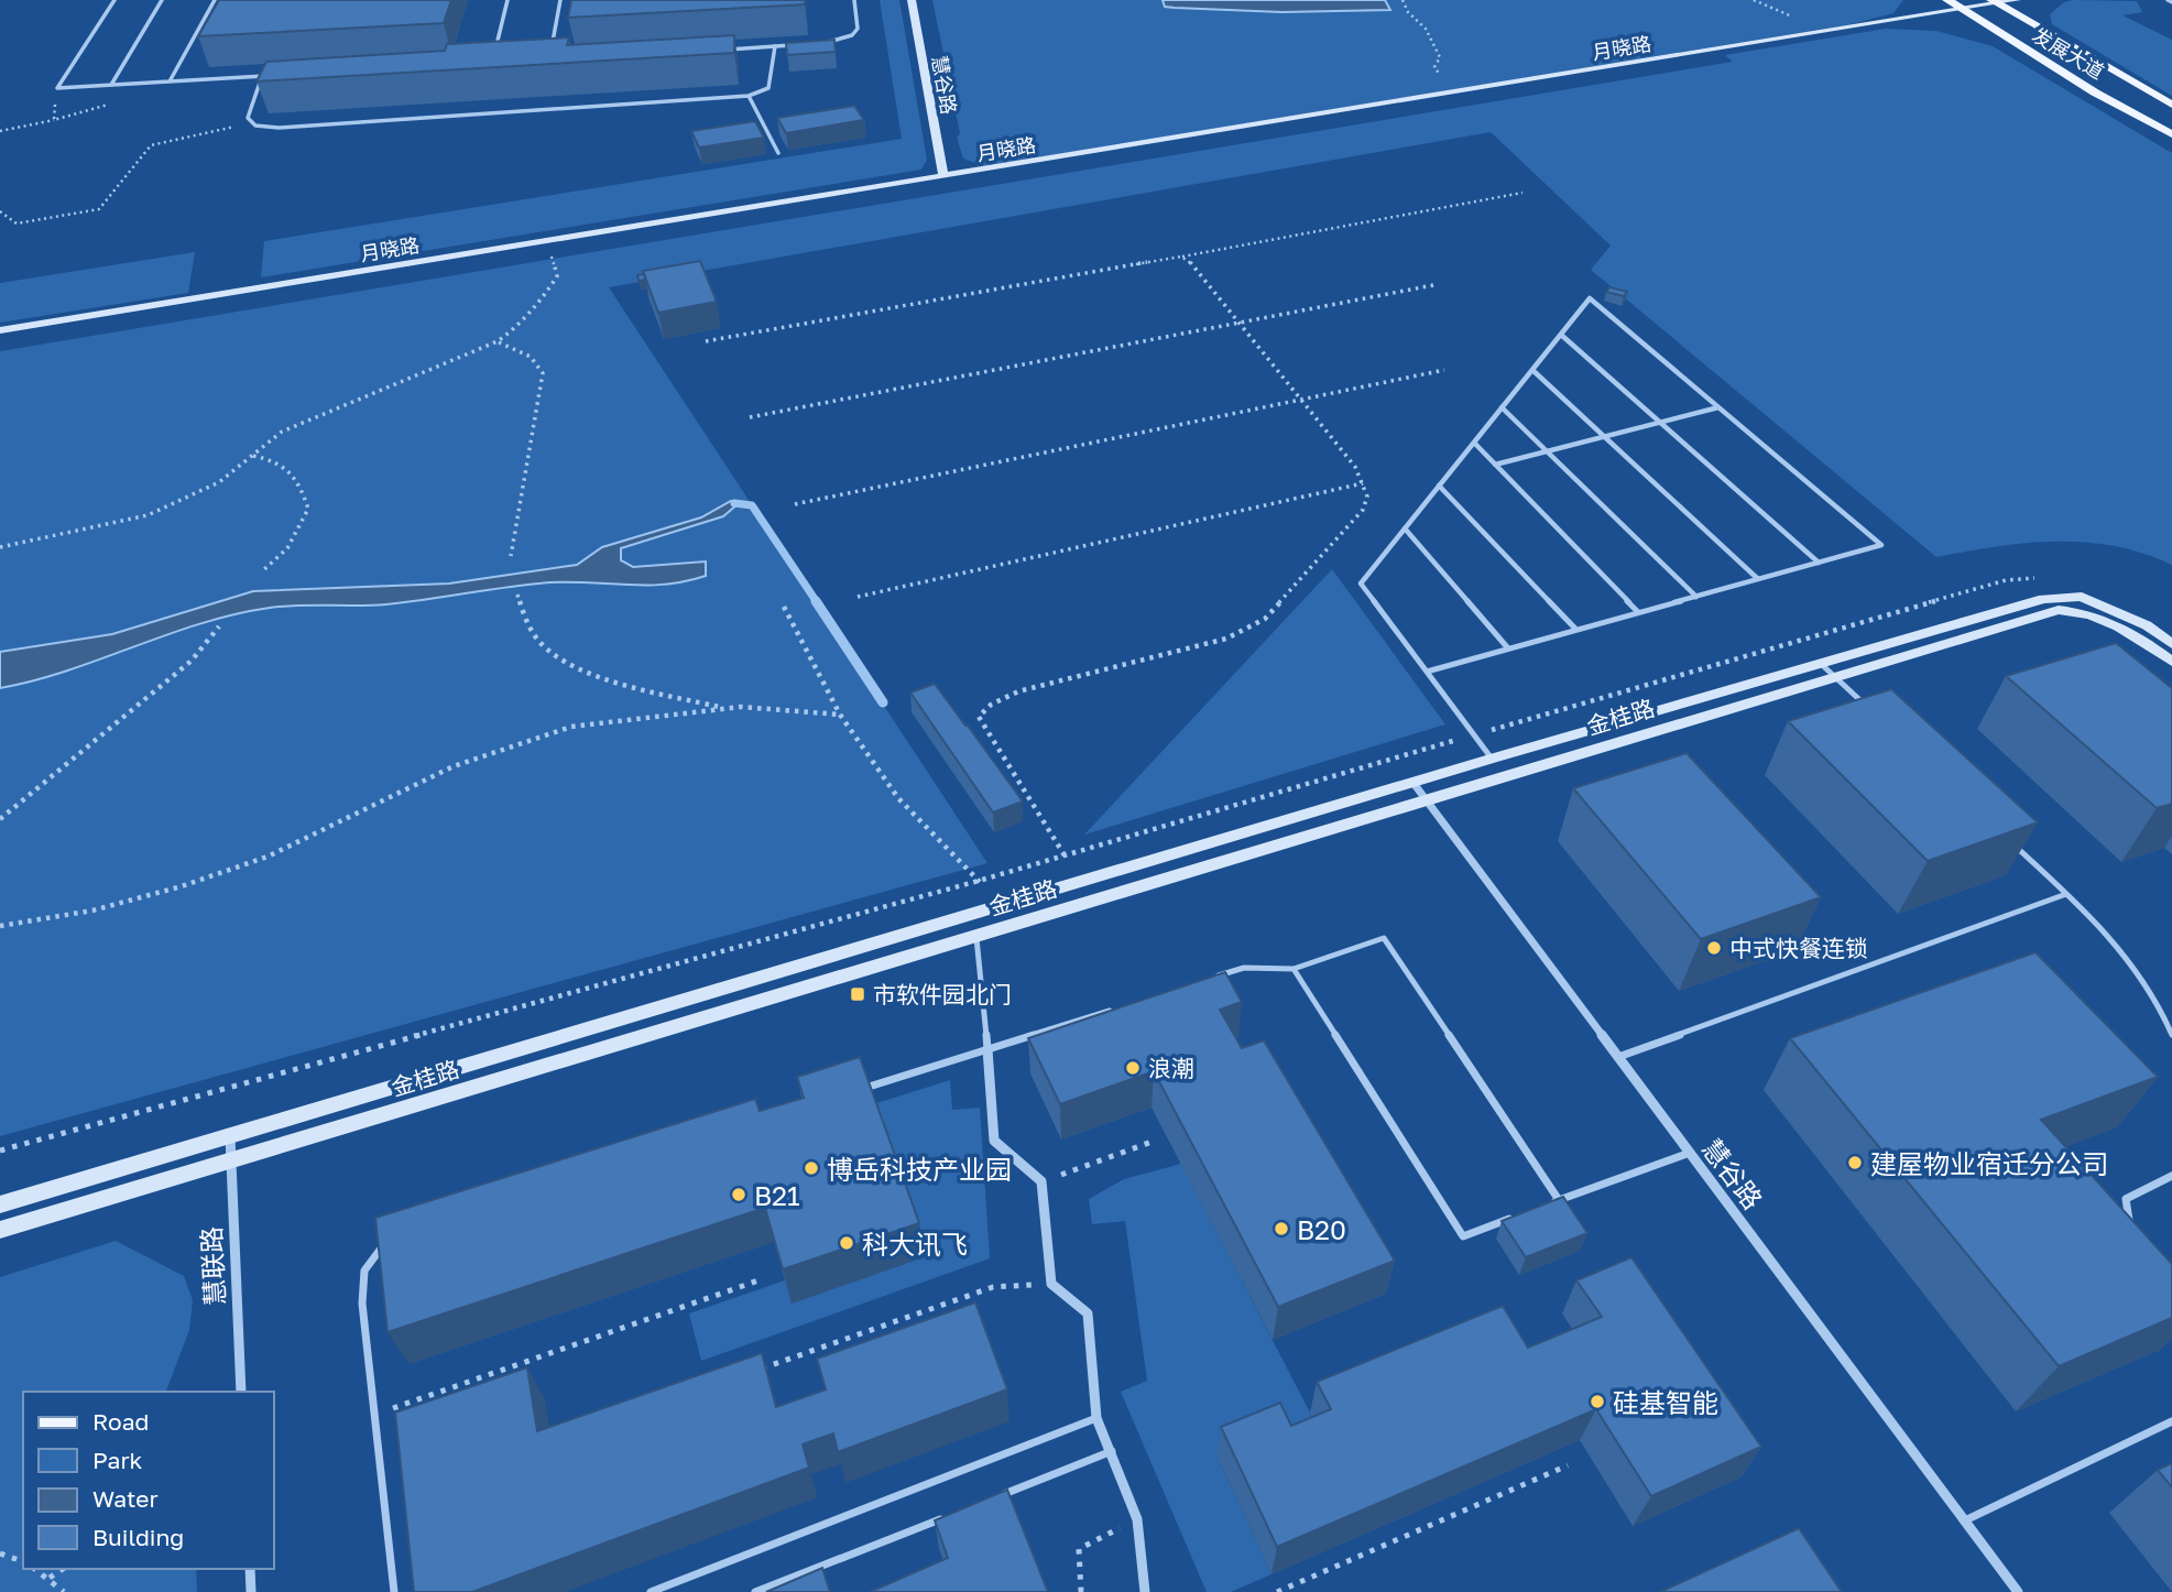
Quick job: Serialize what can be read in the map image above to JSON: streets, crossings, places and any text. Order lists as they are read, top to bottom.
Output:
{
  "streets": {
    "main road": ["发展大道"],
    "street": [
      "月晓路",
      "慧谷路",
      "金桂路",
      "慧联路"
    ]
  },
  "crossings": [
    ["月晓路", "发展大道"],
    ["月晓路", "慧谷路"],
    ["慧谷路", "金桂路"],
    ["金桂路", "慧联路"]
  ],
  "places": {
    "other": [
      "中式快餐连锁",
      "浪潮",
      "建屋物业宿迁分公司",
      "博岳科技产业园",
      "B21",
      "B20",
      "科大讯飞",
      "硅基智能"
    ],
    "transit": ["市软件园北门"]
  },
  "legend": [
    "Road",
    "Park",
    "Water",
    "Building"
  ]
}
